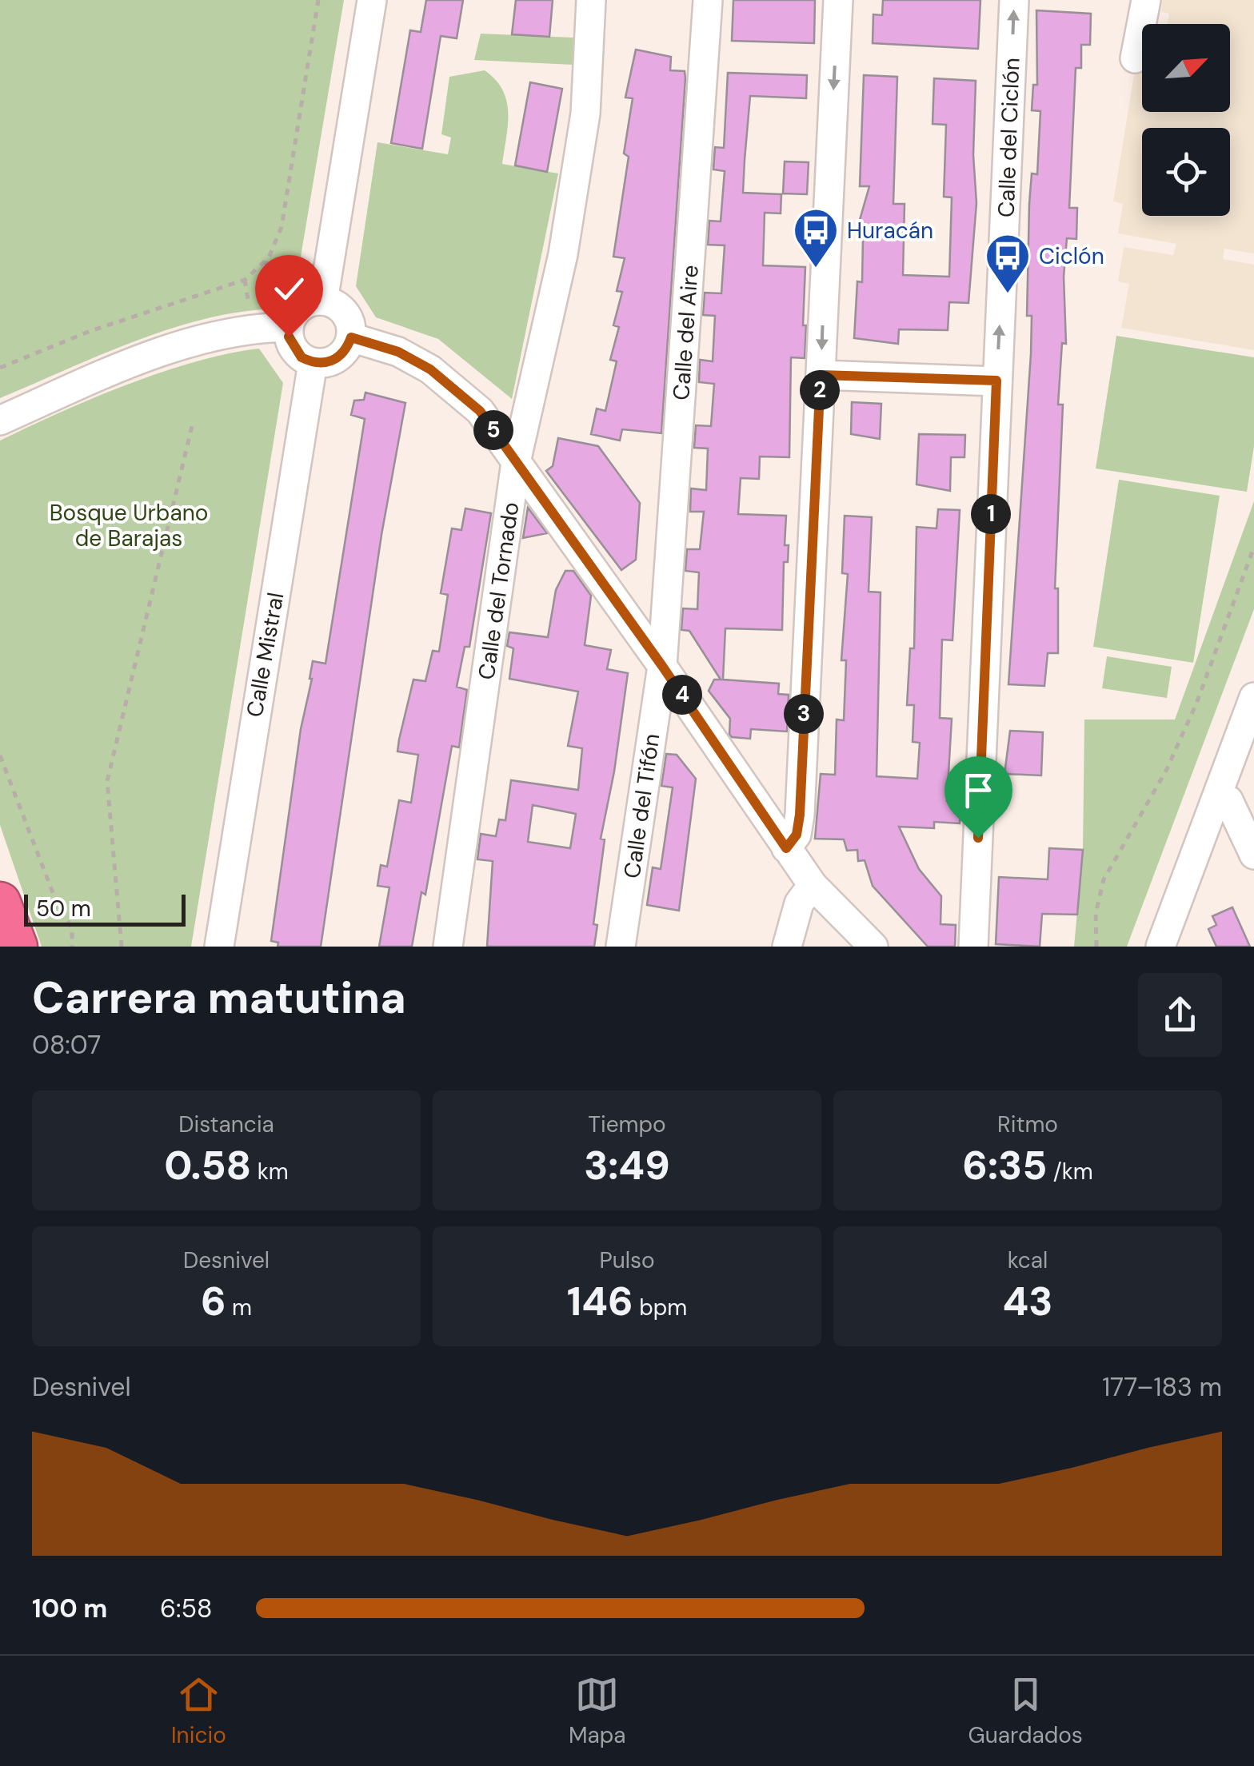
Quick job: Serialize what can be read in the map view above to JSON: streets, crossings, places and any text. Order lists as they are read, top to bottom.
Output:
{
  "streets": {
    "street": [
      "Calle del Ciclón",
      "Calle del Aire",
      "Calle del Tornado",
      "Calle Mistral",
      "Calle del Tifón"
    ]
  },
  "crossings": [
    ["Calle del Aire", "Calle del Tifón"]
  ],
  "parks": ["Bosque Urbano de Barajas"],
  "places": {
    "bus stop": ["Huracán", "Ciclón"]
  },
  "scale_bar": "50 m",
  "north": "top right",
  "page": {
    "pins": [
      "2",
      "5",
      "1",
      "4",
      "3"
    ],
    "scale": "50 m",
    "heading": ["Carrera matutina", "08:07"],
    "stats": [
      ["Distancia", "0.58 km"],
      ["Tiempo", "3:49"],
      ["Ritmo", "6:35 /km"],
      ["Desnivel", "6 m"],
      ["Pulso", "146 bpm"],
      ["kcal", "43"]
    ],
    "chart": ["Desnivel", "177–183 m"],
    "list": [
      {
        "name": "100 m",
        "note": "6:58"
      }
    ],
    "tabs": ["Inicio", "Mapa", "Guardados"]
  }
}
